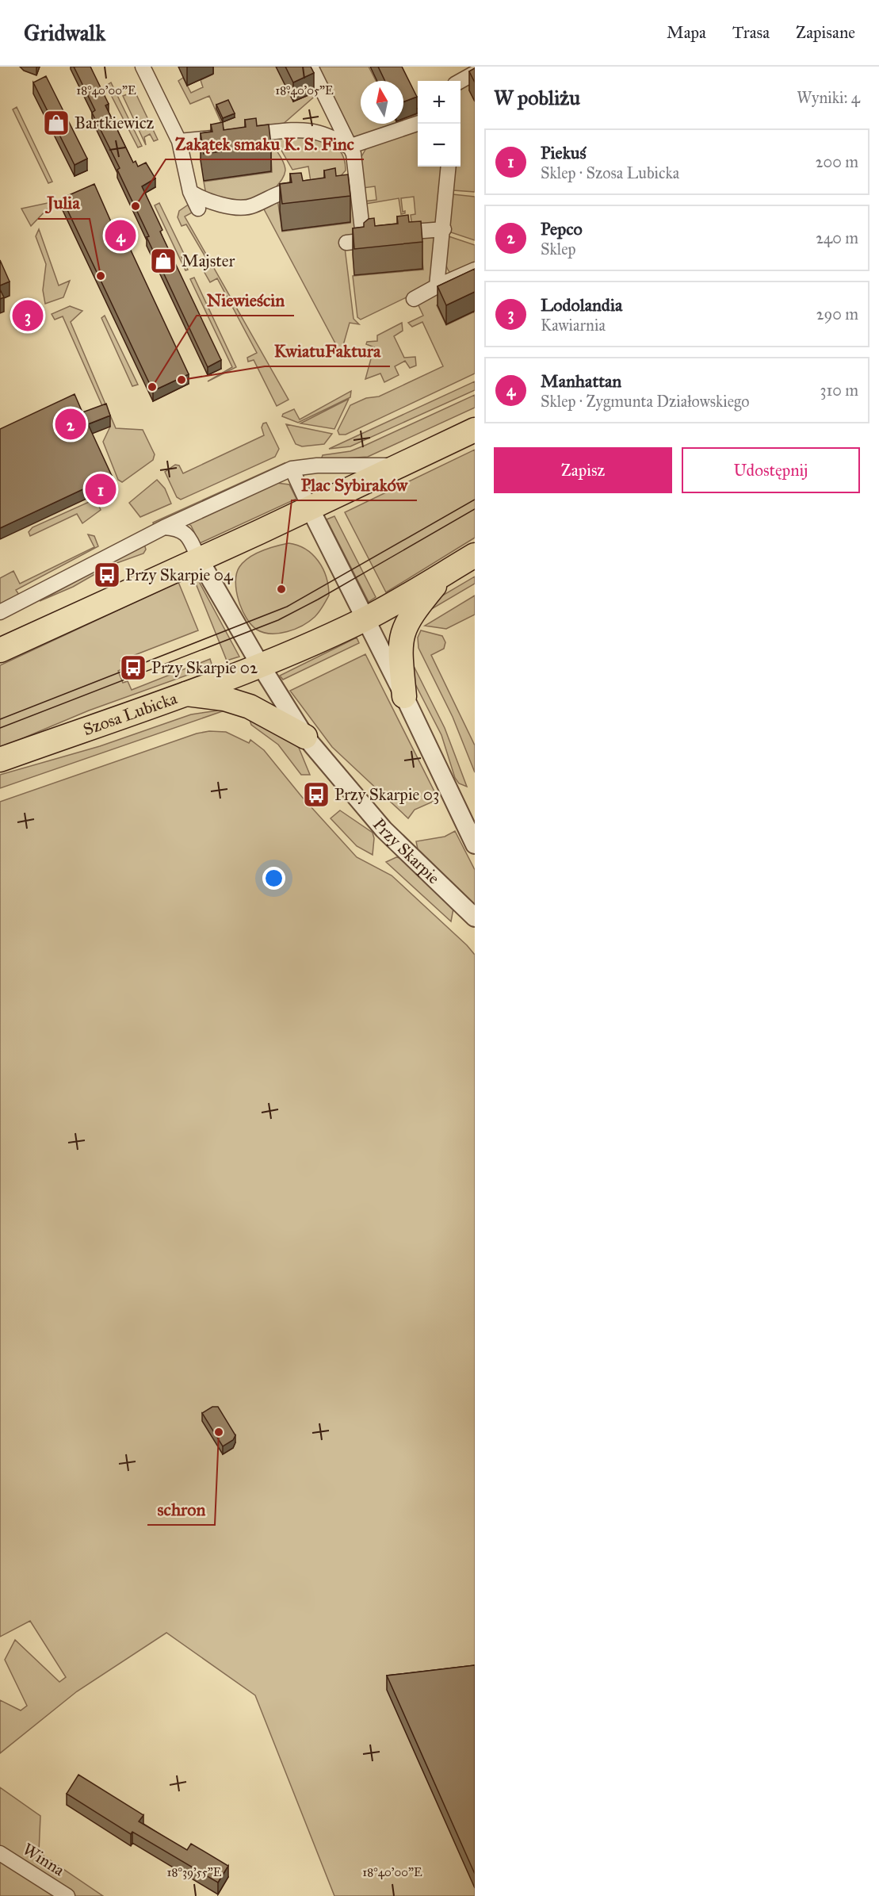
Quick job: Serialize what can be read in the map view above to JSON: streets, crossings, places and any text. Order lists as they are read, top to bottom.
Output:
{
  "streets": {
    "main road": ["Szosa Lubicka"],
    "street": ["Przy Skarpie", "Winna"]
  },
  "crossings": [
    ["Szosa Lubicka", "Przy Skarpie"]
  ],
  "places": {
    "shop": ["Bartkiewicz", "Majster"],
    "other": [
      "Zakątek smaku K. S. Finc",
      "Julia",
      "KwiatuFaktura",
      "Niewieścin",
      "Plac Sybiraków",
      "schron"
    ],
    "bus stop": ["Przy Skarpie 04", "Przy Skarpie 02", "Przy Skarpie 03"]
  },
  "north": "top",
  "page": {
    "header": "Gridwalk",
    "nav": ["Mapa", "Trasa", "Zapisane"],
    "heading": ["W pobliżu", "Wyniki: 4"],
    "map_buttons": ["+", "−"],
    "list": [
      {
        "mark": "1",
        "name": "Piekuś",
        "note": "Sklep · Szosa Lubicka",
        "value": "200 m"
      },
      {
        "mark": "2",
        "name": "Pepco",
        "note": "Sklep",
        "value": "240 m"
      },
      {
        "mark": "3",
        "name": "Lodolandia",
        "note": "Kawiarnia",
        "value": "290 m"
      },
      {
        "mark": "4",
        "name": "Manhattan",
        "note": "Sklep · Zygmunta Działowskiego",
        "value": "310 m"
      }
    ],
    "pins": [
      "4",
      "3",
      "2",
      "1"
    ],
    "buttons": ["Zapisz", "Udostępnij"]
  },
  "coordinates": ["18°40'00\"E", "18°40'05\"E", "18°39'55\"E"]
}
